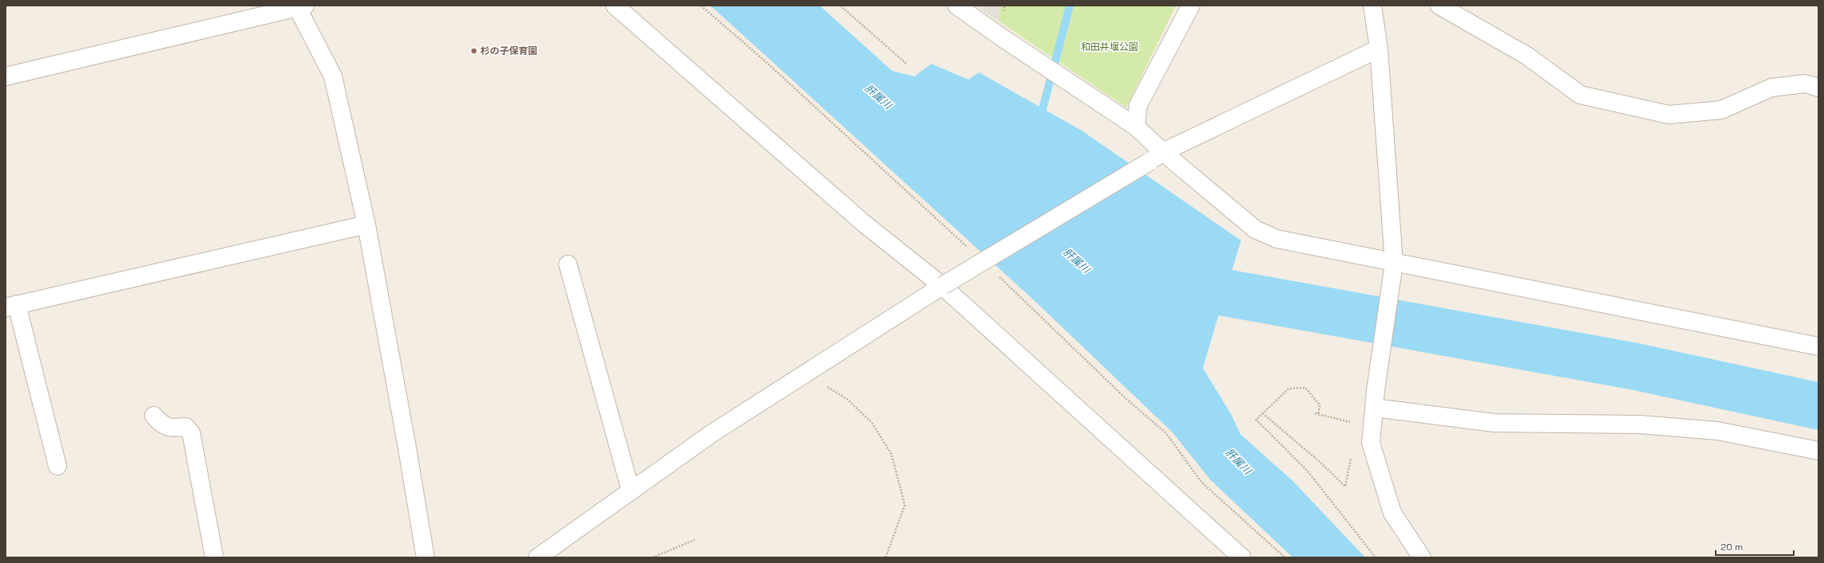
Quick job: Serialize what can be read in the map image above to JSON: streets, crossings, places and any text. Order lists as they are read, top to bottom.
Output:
{
  "water": ["肝属川"],
  "parks": ["和田井堰公園"],
  "places": ["杉の子保育園"],
  "scale_bar": "20 m"
}
